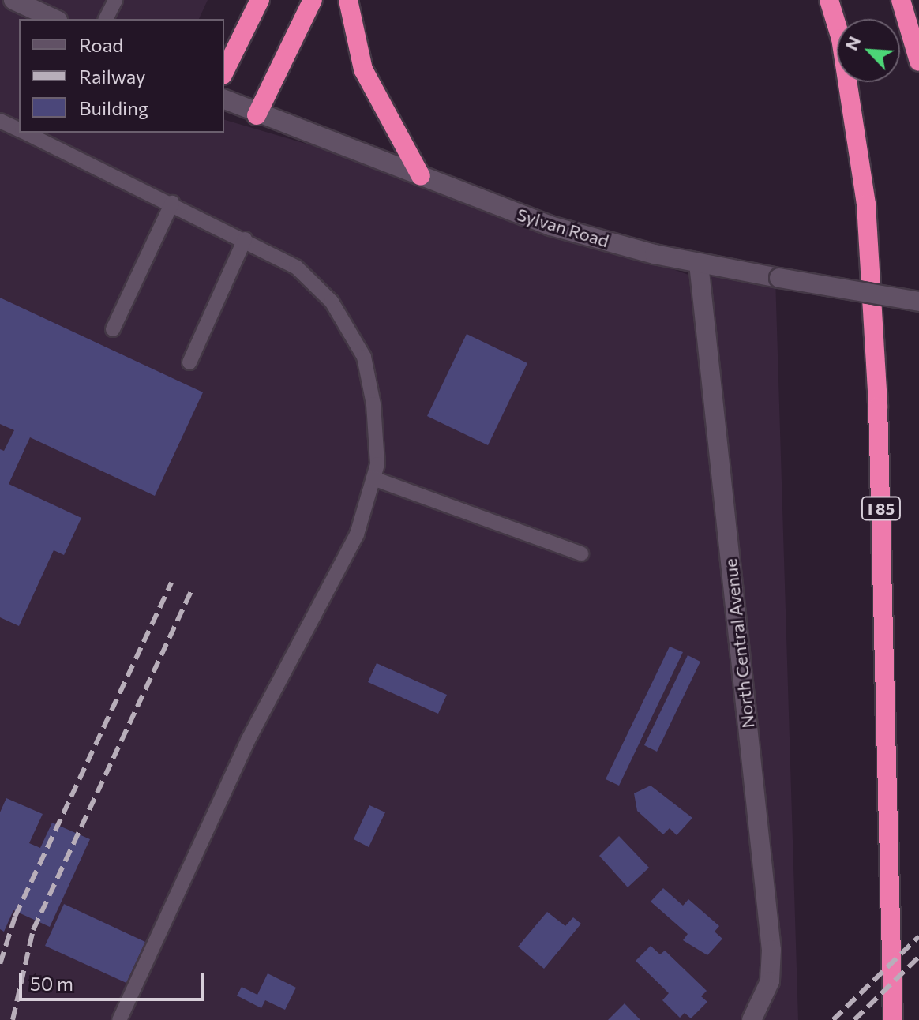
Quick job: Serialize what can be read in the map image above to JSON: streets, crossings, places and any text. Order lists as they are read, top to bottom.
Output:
{
  "streets": {
    "highway": ["I 85"],
    "main road": ["Sylvan Road", "North Central Avenue"]
  },
  "crossings": [
    ["Sylvan Road", "North Central Avenue"]
  ],
  "legend": ["Road", "Railway", "Building"],
  "scale_bar": "50 m",
  "north": "top left"
}
